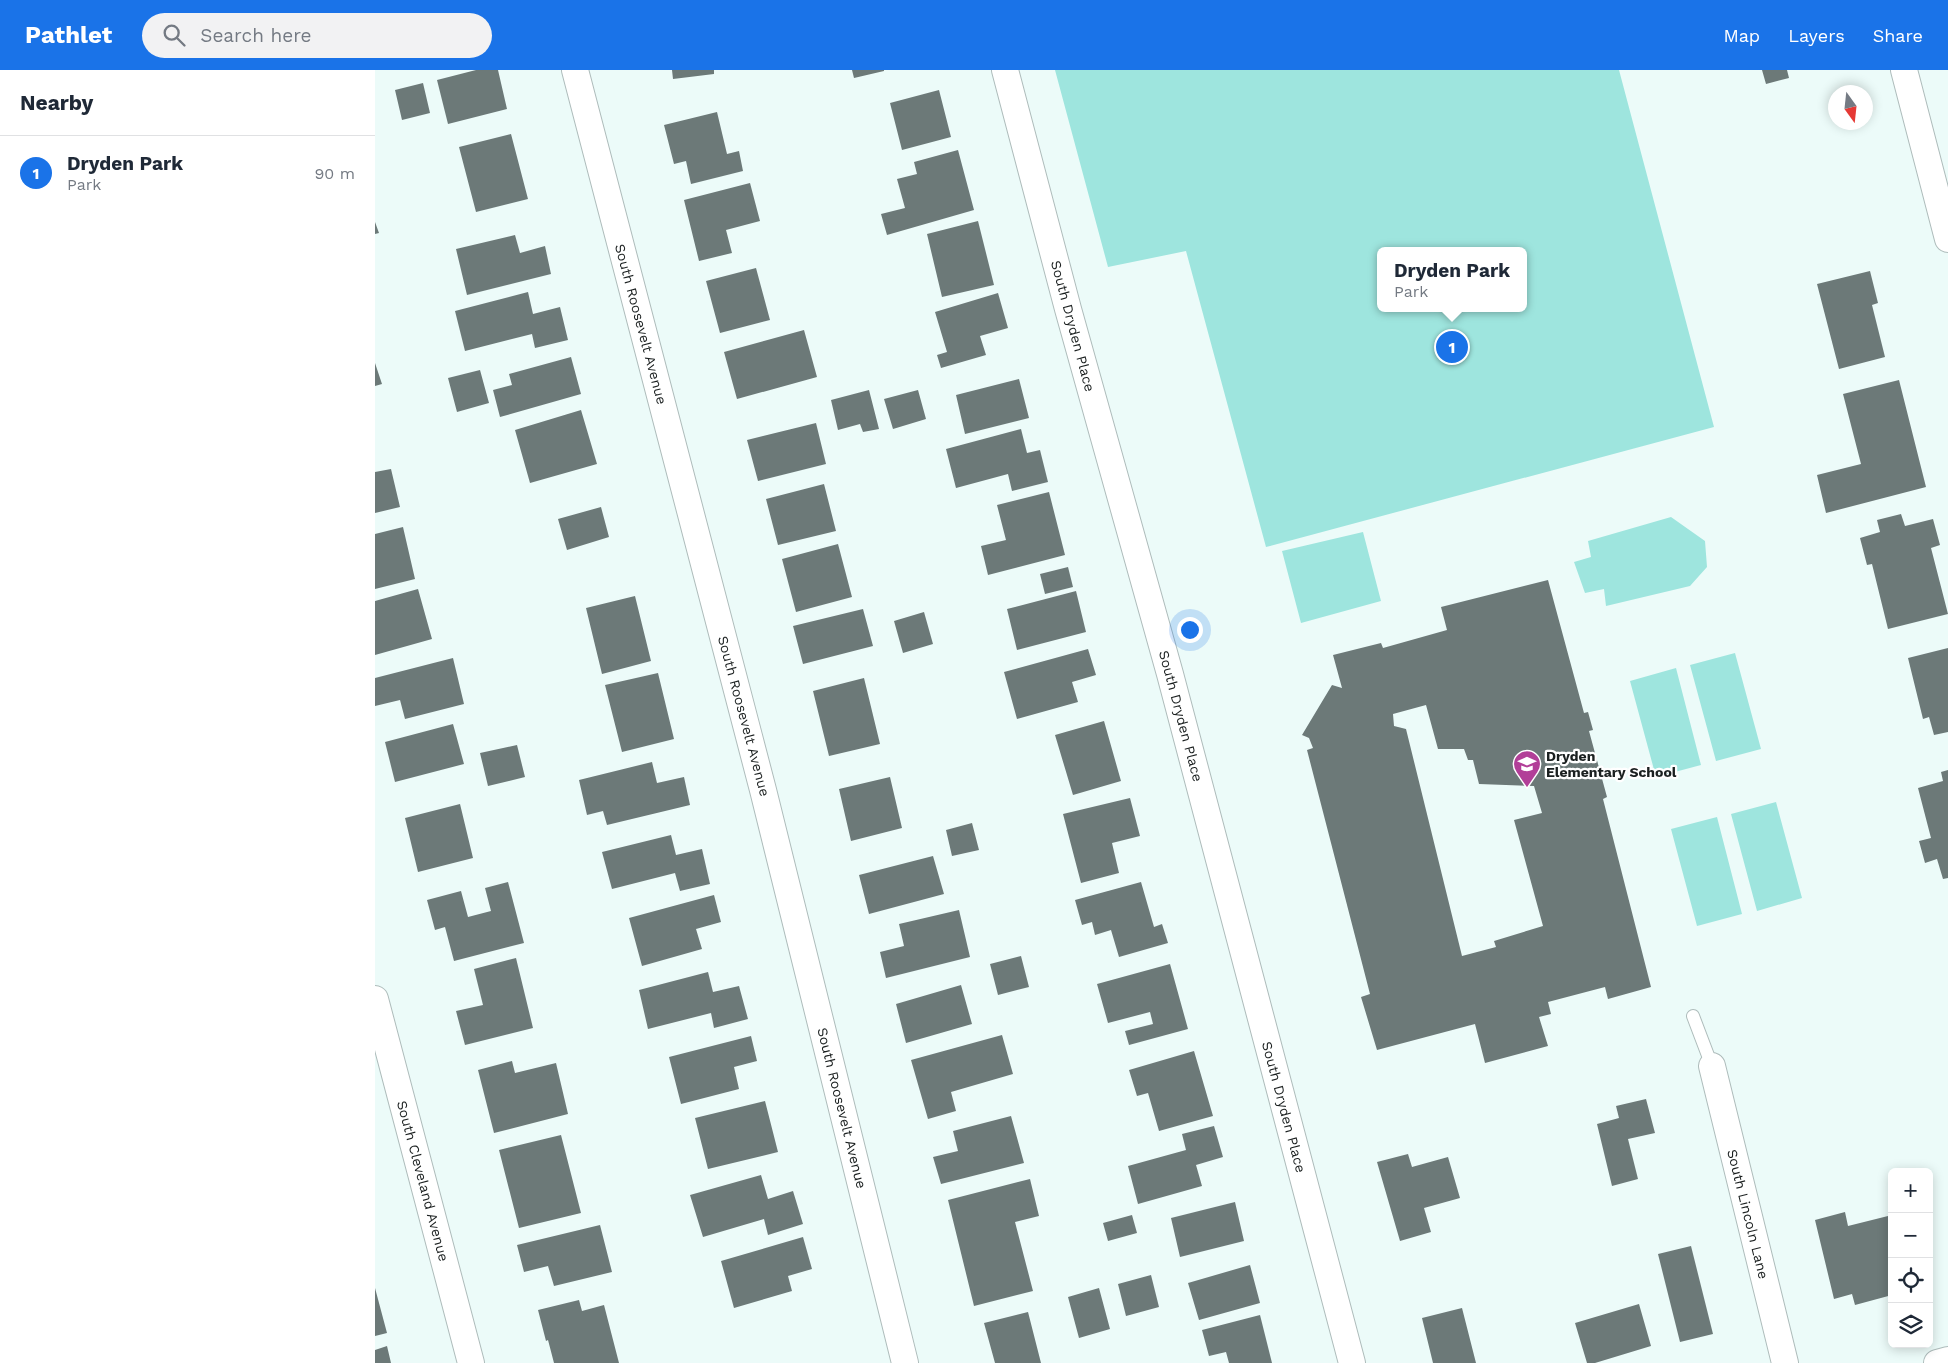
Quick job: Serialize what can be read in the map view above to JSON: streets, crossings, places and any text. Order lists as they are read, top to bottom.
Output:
{
  "streets": {
    "street": [
      "South Roosevelt Avenue",
      "South Dryden Place",
      "South Cleveland Avenue",
      "South Lincoln Lane"
    ]
  },
  "places": {
    "school or university": ["Dryden Elementary School"]
  },
  "north": "bottom",
  "page": {
    "header": "Pathlet",
    "search": "Search here",
    "nav": ["Map", "Layers", "Share"],
    "heading": "Nearby",
    "list": [
      {
        "mark": "1",
        "name": "Dryden Park",
        "note": "Park",
        "value": "90 m"
      }
    ],
    "popup": ["Dryden Park", "Park"],
    "pins": "1",
    "map_buttons": ["+", "−"]
  }
}
